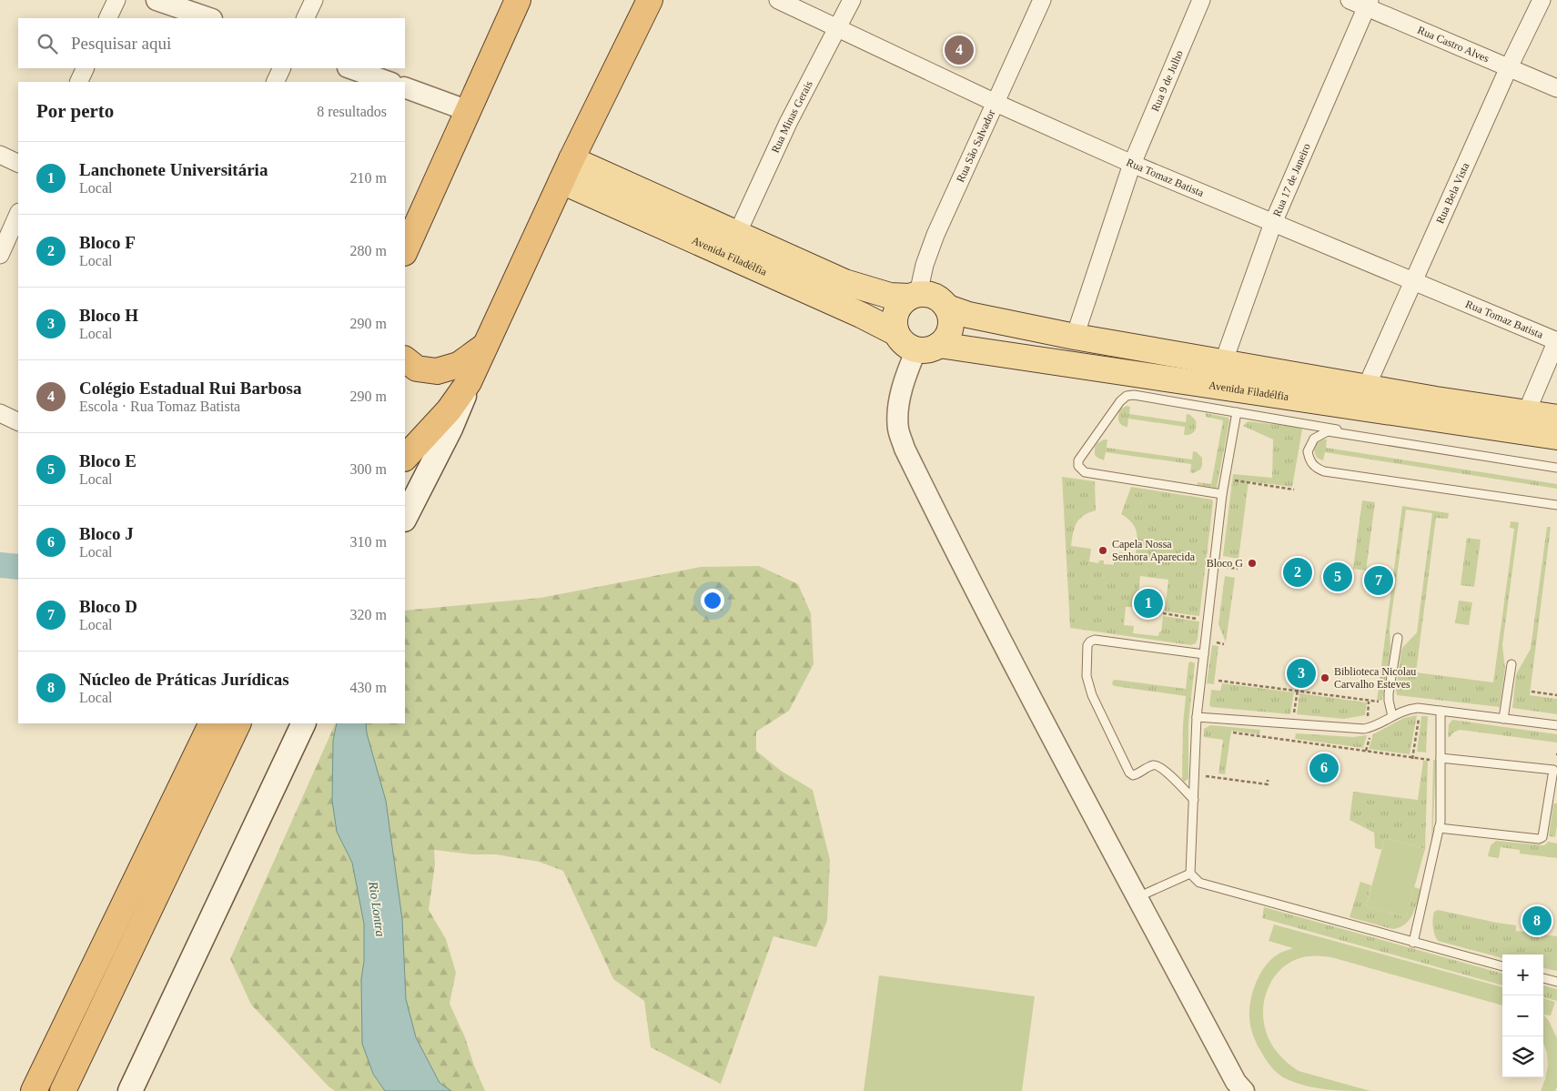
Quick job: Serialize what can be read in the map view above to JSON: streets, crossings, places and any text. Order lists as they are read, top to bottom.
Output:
{
  "streets": {
    "main road": ["Avenida Filadélfia"],
    "street": [
      "Rua Castro Alves",
      "Rua 9 de Julho",
      "Rua Minas Gerais",
      "Rua São Salvador",
      "Rua Tomaz Batista",
      "Rua 17 de Janeiro",
      "Rua Bela Vista"
    ]
  },
  "crossings": [
    ["Rua Castro Alves", "Rua 17 de Janeiro"],
    ["Rua Castro Alves", "Rua Bela Vista"],
    ["Rua 9 de Julho", "Rua Tomaz Batista"],
    ["Rua 9 de Julho", "Avenida Filadélfia"],
    ["Rua Minas Gerais", "Rua Tomaz Batista"],
    ["Rua São Salvador", "Rua Tomaz Batista"],
    ["Rua São Salvador", "Avenida Filadélfia"],
    ["Rua Tomaz Batista", "Rua 17 de Janeiro"],
    ["Rua Tomaz Batista", "Rua Bela Vista"],
    ["Rua 17 de Janeiro", "Avenida Filadélfia"],
    ["Rua Bela Vista", "Avenida Filadélfia"]
  ],
  "water": ["Rio Lontra"],
  "places": ["Capela Nossa Senhora Aparecida", "Bloco G", "Biblioteca Nicolau Carvalho Esteves"],
  "page": {
    "search": "Pesquisar aqui",
    "pins": [
      "4",
      "2",
      "5",
      "7",
      "1",
      "3",
      "6",
      "8"
    ],
    "heading": ["Por perto", "8 resultados"],
    "list": [
      {
        "mark": "1",
        "name": "Lanchonete Universitária",
        "note": "Local",
        "value": "210 m"
      },
      {
        "mark": "2",
        "name": "Bloco F",
        "note": "Local",
        "value": "280 m"
      },
      {
        "mark": "3",
        "name": "Bloco H",
        "note": "Local",
        "value": "290 m"
      },
      {
        "mark": "4",
        "name": "Colégio Estadual Rui Barbosa",
        "note": "Escola · Rua Tomaz Batista",
        "value": "290 m"
      },
      {
        "mark": "5",
        "name": "Bloco E",
        "note": "Local",
        "value": "300 m"
      },
      {
        "mark": "6",
        "name": "Bloco J",
        "note": "Local",
        "value": "310 m"
      },
      {
        "mark": "7",
        "name": "Bloco D",
        "note": "Local",
        "value": "320 m"
      },
      {
        "mark": "8",
        "name": "Núcleo de Práticas Jurídicas",
        "note": "Local",
        "value": "430 m"
      }
    ],
    "map_buttons": ["+", "−"]
  }
}
